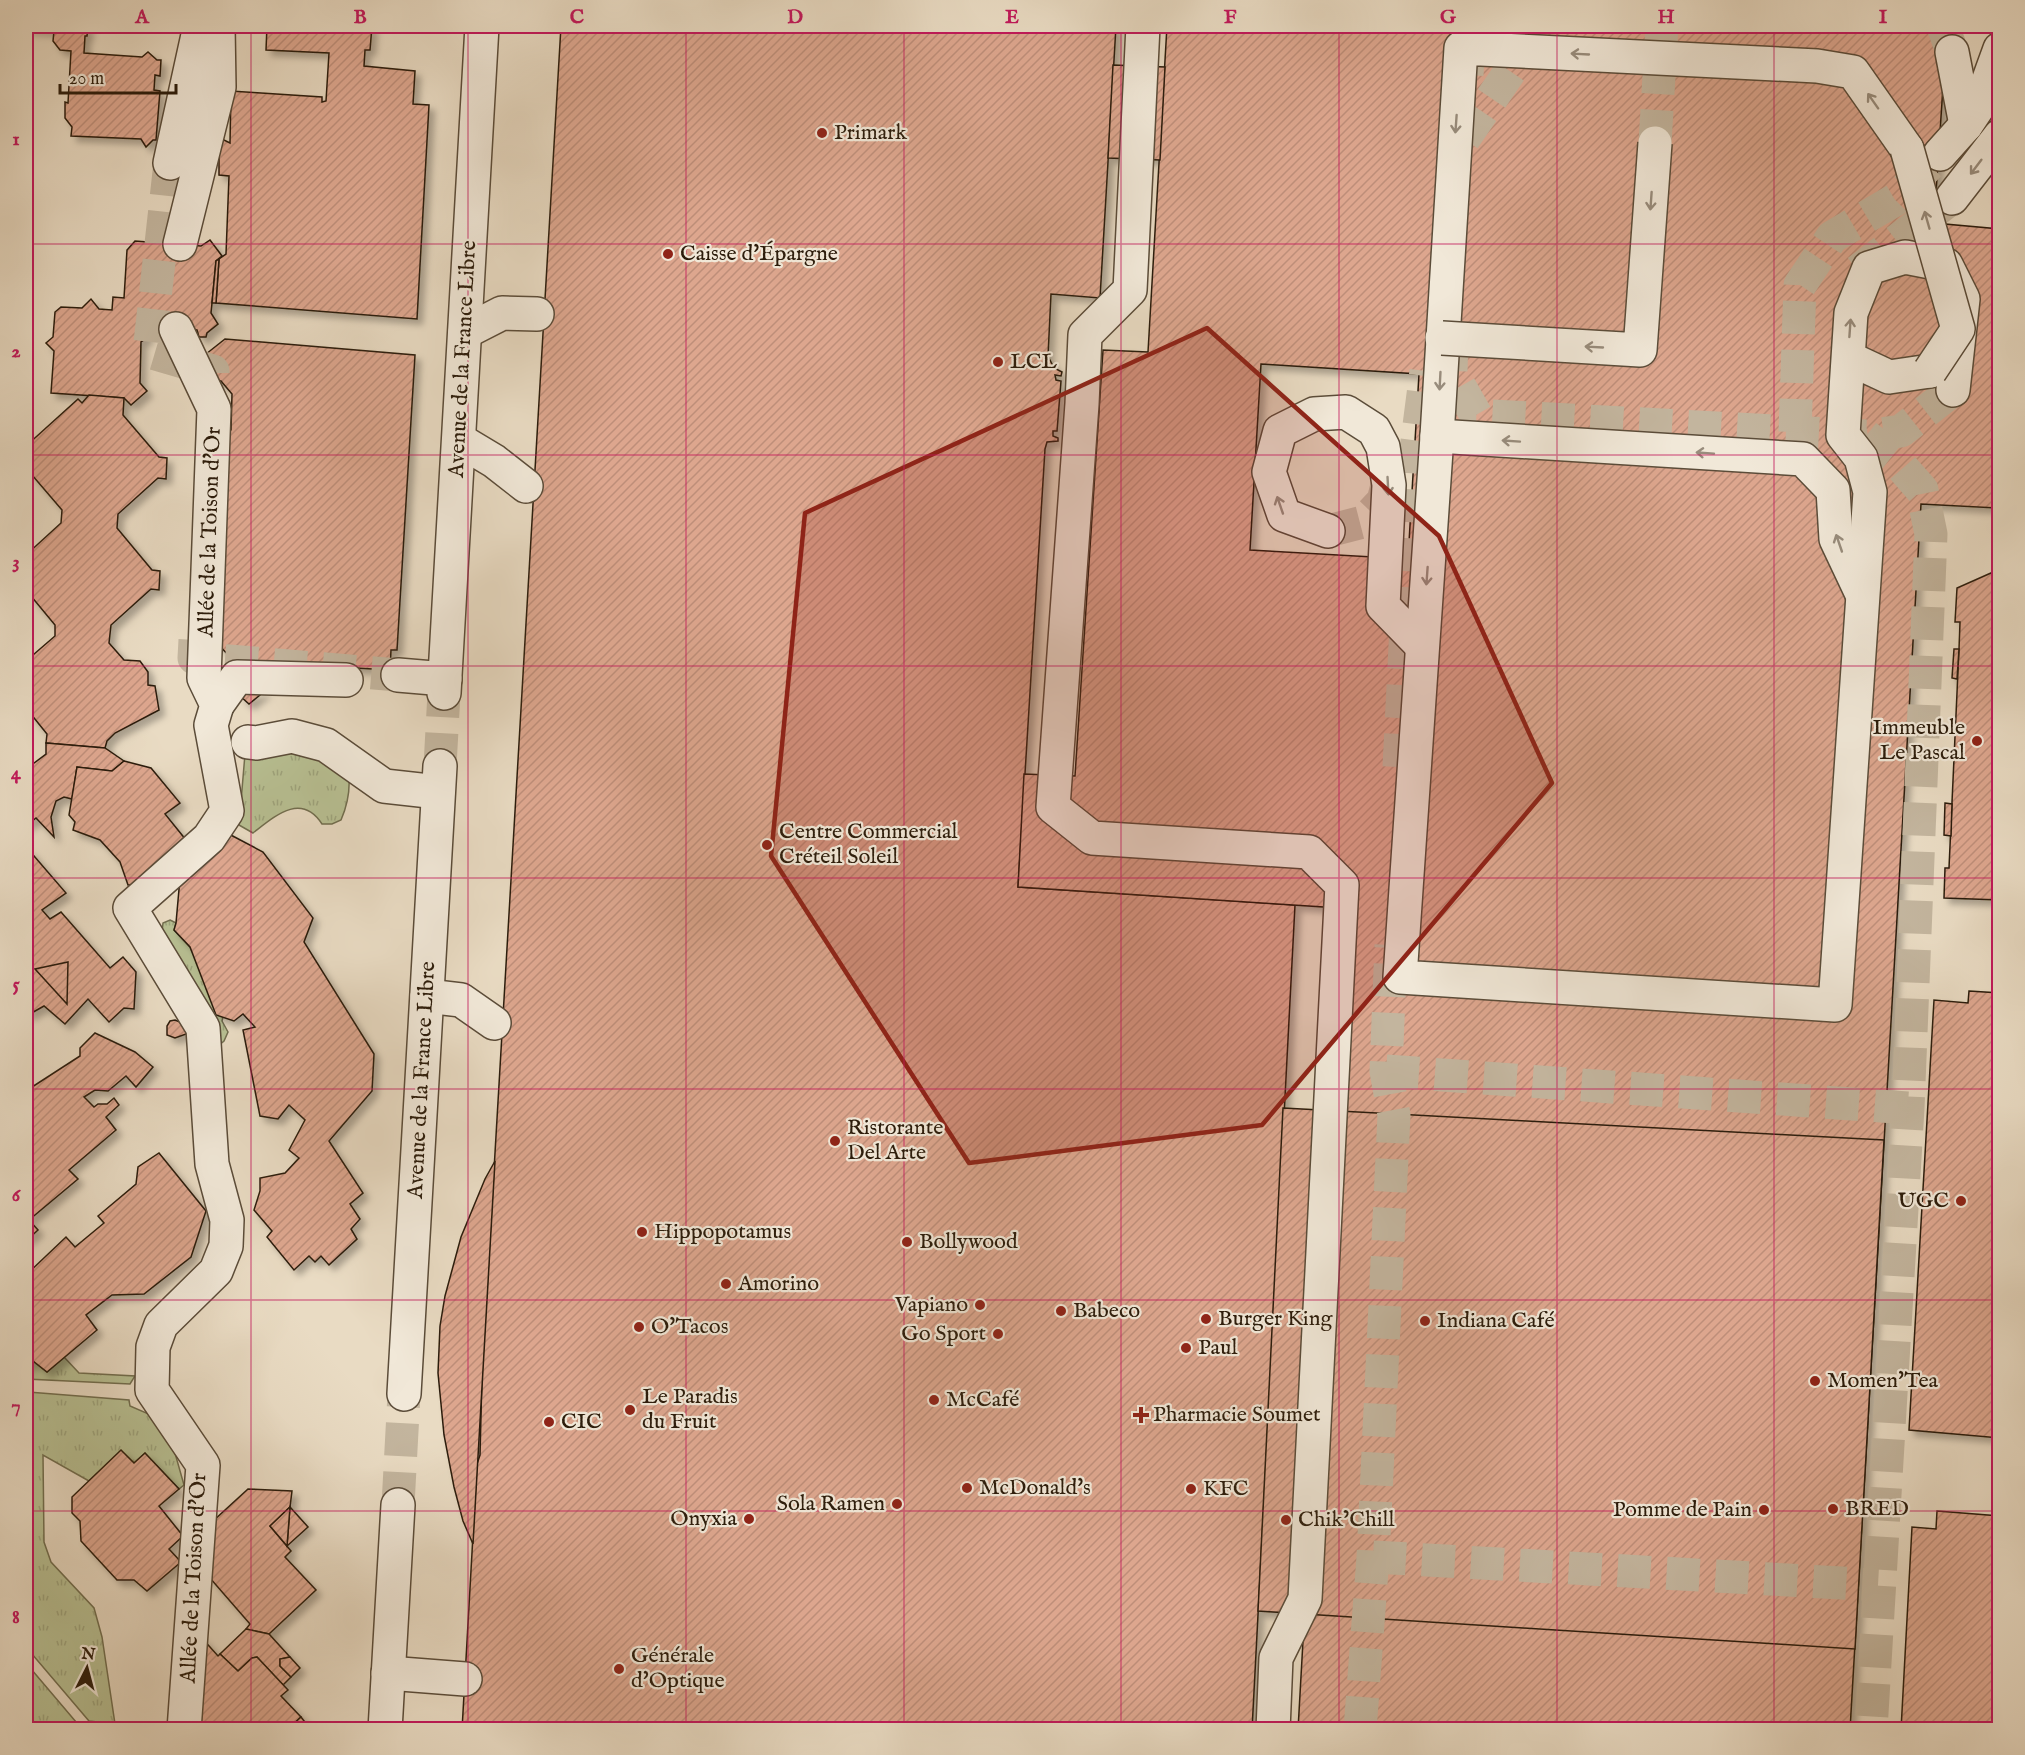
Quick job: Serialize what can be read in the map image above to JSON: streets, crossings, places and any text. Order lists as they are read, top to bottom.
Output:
{
  "streets": {
    "street": ["Avenue de la France Libre", "Allée de la Toison d'Or"]
  },
  "places": {
    "other": [
      "Primark",
      "Caisse d'Épargne",
      "LCL",
      "Immeuble Le Pascal",
      "Centre Commercial Créteil Soleil",
      "Ristorante Del Arte",
      "UGC",
      "Hippopotamus",
      "Bollywood",
      "Amorino",
      "Vapiano",
      "Babeco",
      "Burger King",
      "Indiana Café",
      "O'Tacos",
      "Go Sport",
      "Paul",
      "Momen'Tea",
      "McCafé",
      "Le Paradis du Fruit",
      "CIC",
      "McDonald's",
      "KFC",
      "Sola Ramen",
      "BRED",
      "Pomme de Pain",
      "Onyxia",
      "Chik’Chill",
      "Générale d'Optique"
    ],
    "health": ["Pharmacie Soumet"]
  },
  "scale_bar": "20 m",
  "north": "top",
  "grid": {
    "columns": [
      "A",
      "B",
      "C",
      "D",
      "E",
      "F",
      "G",
      "H",
      "I"
    ],
    "rows": [
      "1",
      "2",
      "3",
      "4",
      "5",
      "6",
      "7",
      "8"
    ]
  }
}
